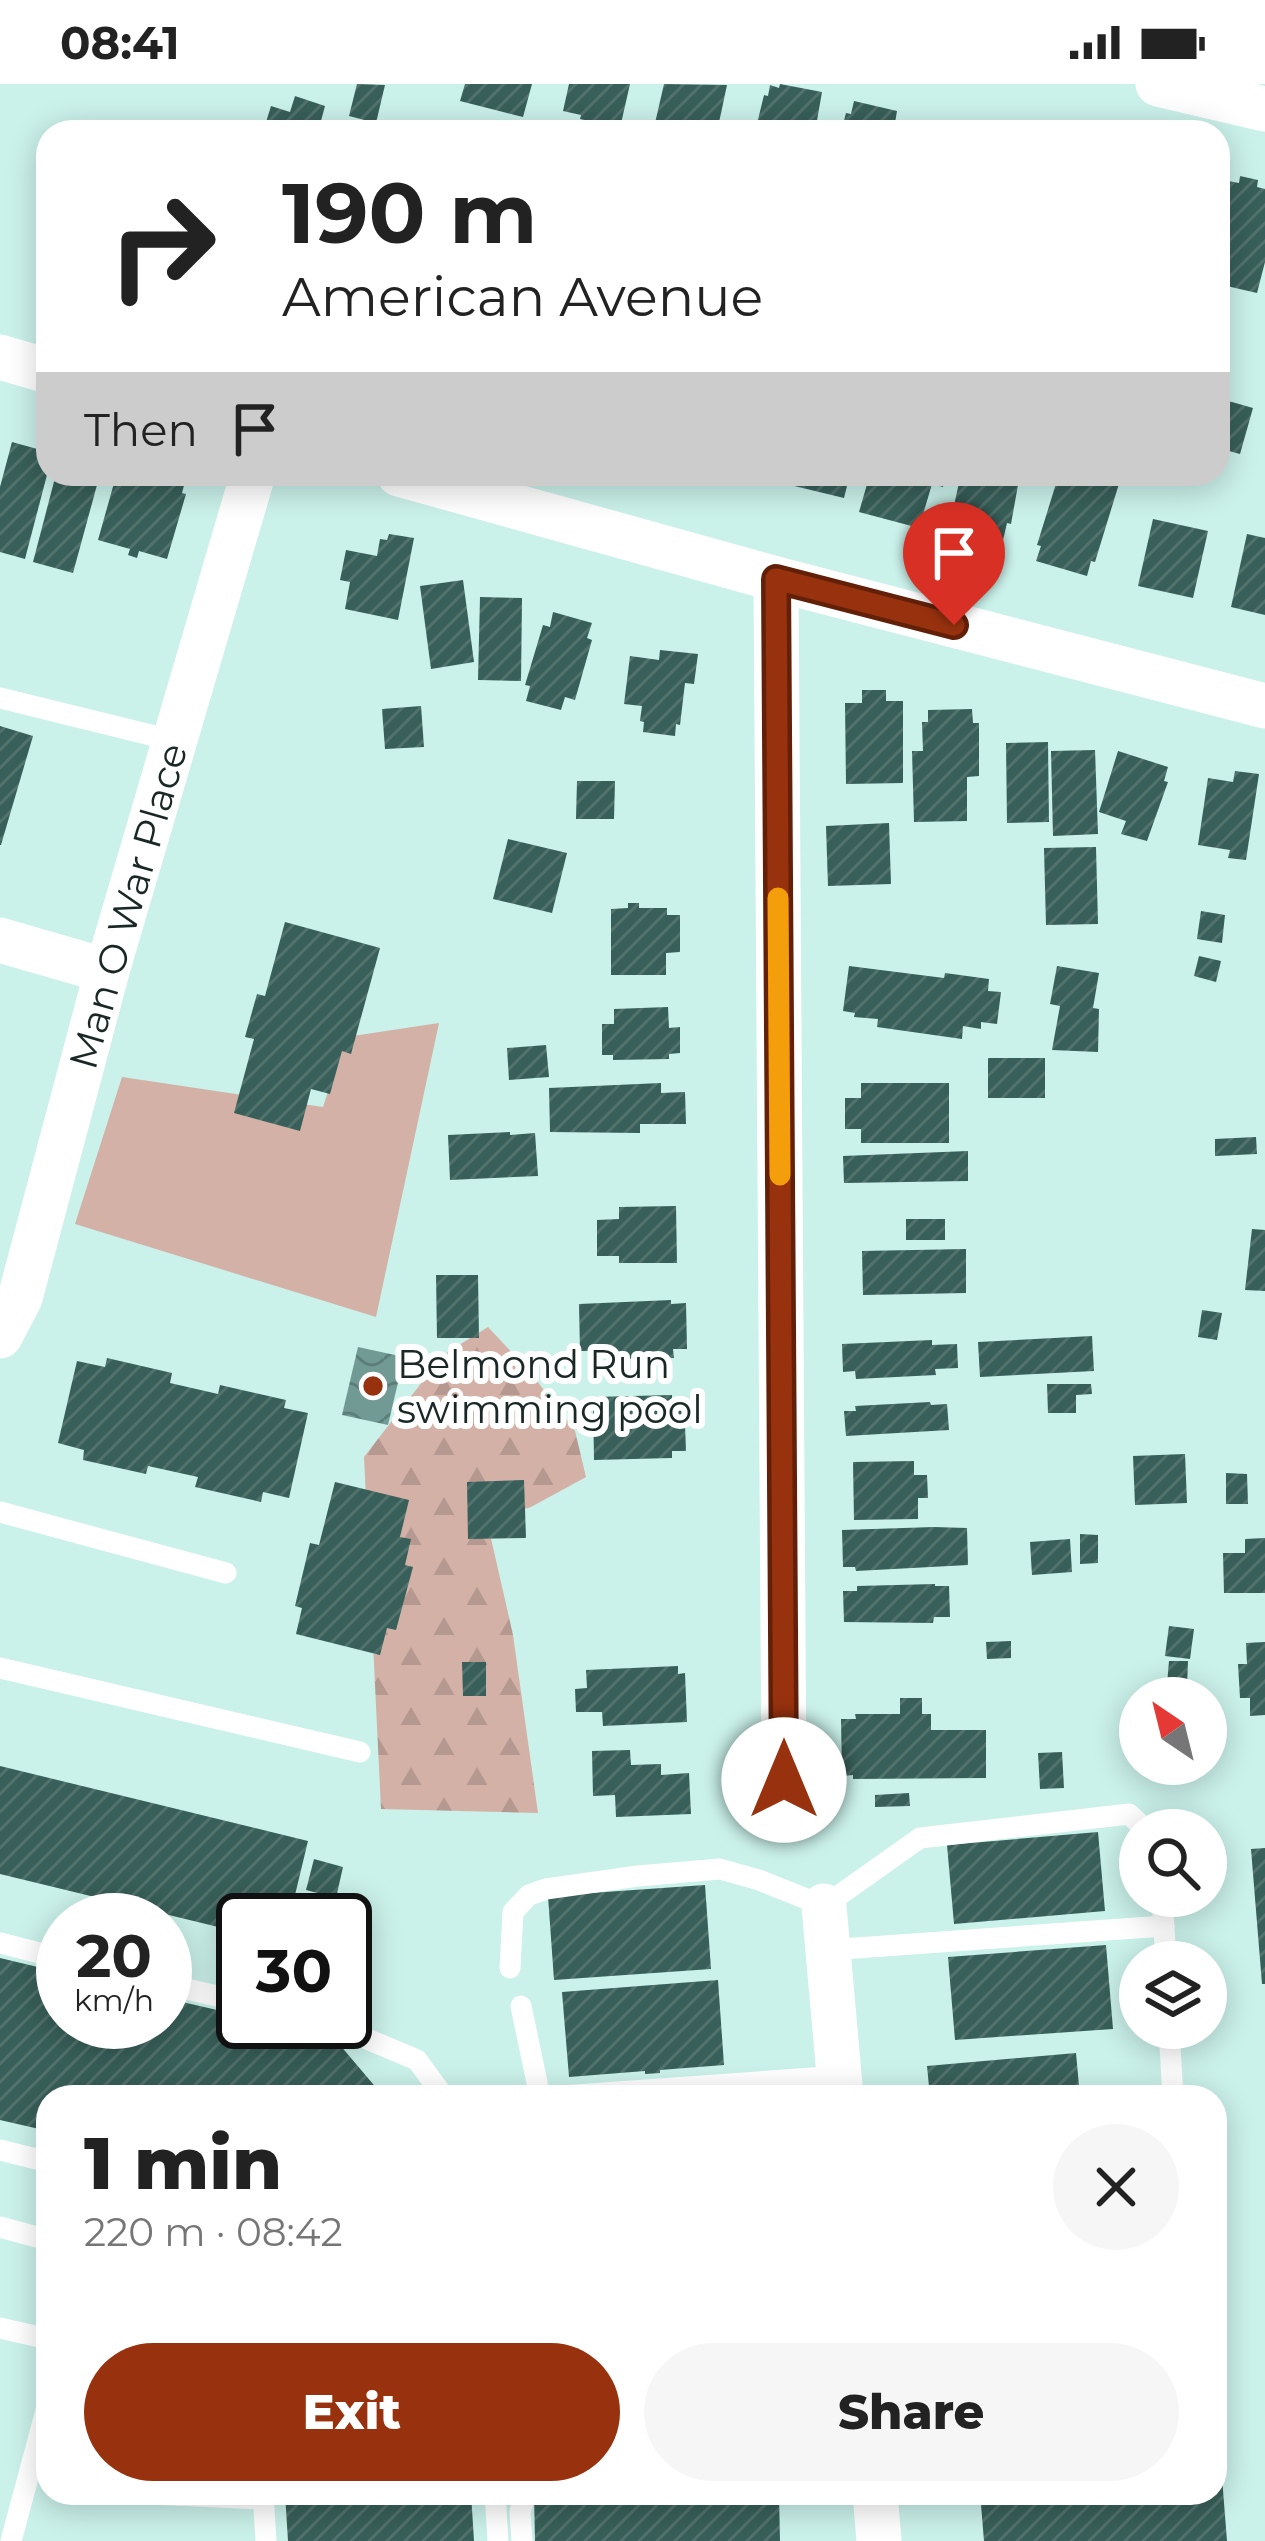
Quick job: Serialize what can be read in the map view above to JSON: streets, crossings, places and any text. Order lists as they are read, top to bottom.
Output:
{
  "streets": {
    "street": ["Man O War Place"]
  },
  "places": ["Belmond Run swimming pool"],
  "north": "top left",
  "page": {
    "status": "08:41",
    "turn": ["190 m", "American Avenue"],
    "then": "Then",
    "speed": "20 km/h",
    "limit": "30",
    "heading": ["1 min", "220 m · 08:42"],
    "buttons": ["Exit", "Share"]
  }
}
